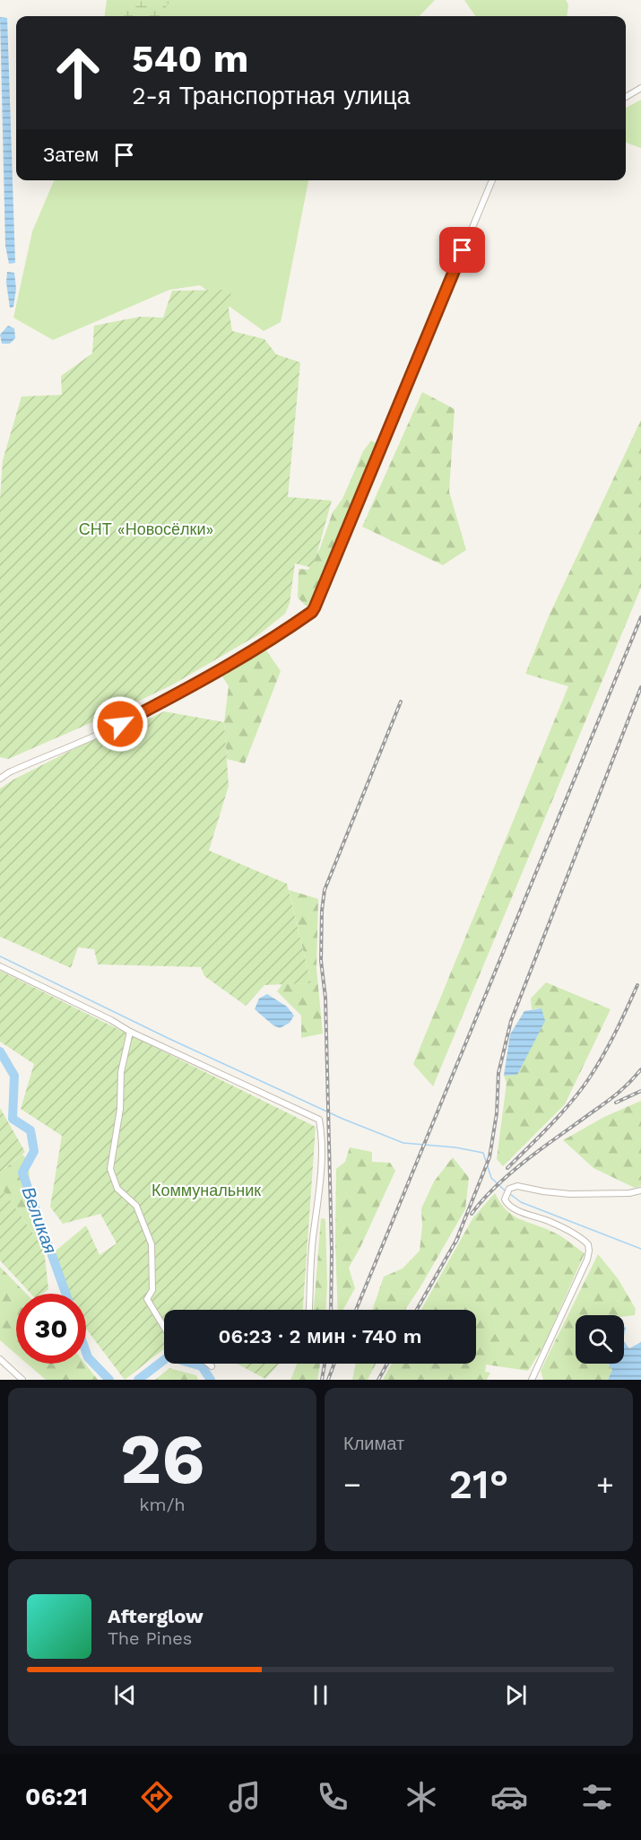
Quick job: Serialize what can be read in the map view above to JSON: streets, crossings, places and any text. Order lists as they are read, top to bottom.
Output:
{
  "water": ["Великая"],
  "parks": ["СНТ «Новосёлки»", "Коммунальник"],
  "page": {
    "turn": ["540 m", "2-я Транспортная улица"],
    "then": "Затем",
    "limit": "30",
    "trip": "06:23 · 2 мин · 740 m",
    "tile": [
      ["26", "km/h"],
      "Климат"
    ],
    "heat": ["−", "21°", "+"],
    "song": ["Afterglow", "The Pines"],
    "tabs": "06:21"
  }
}
